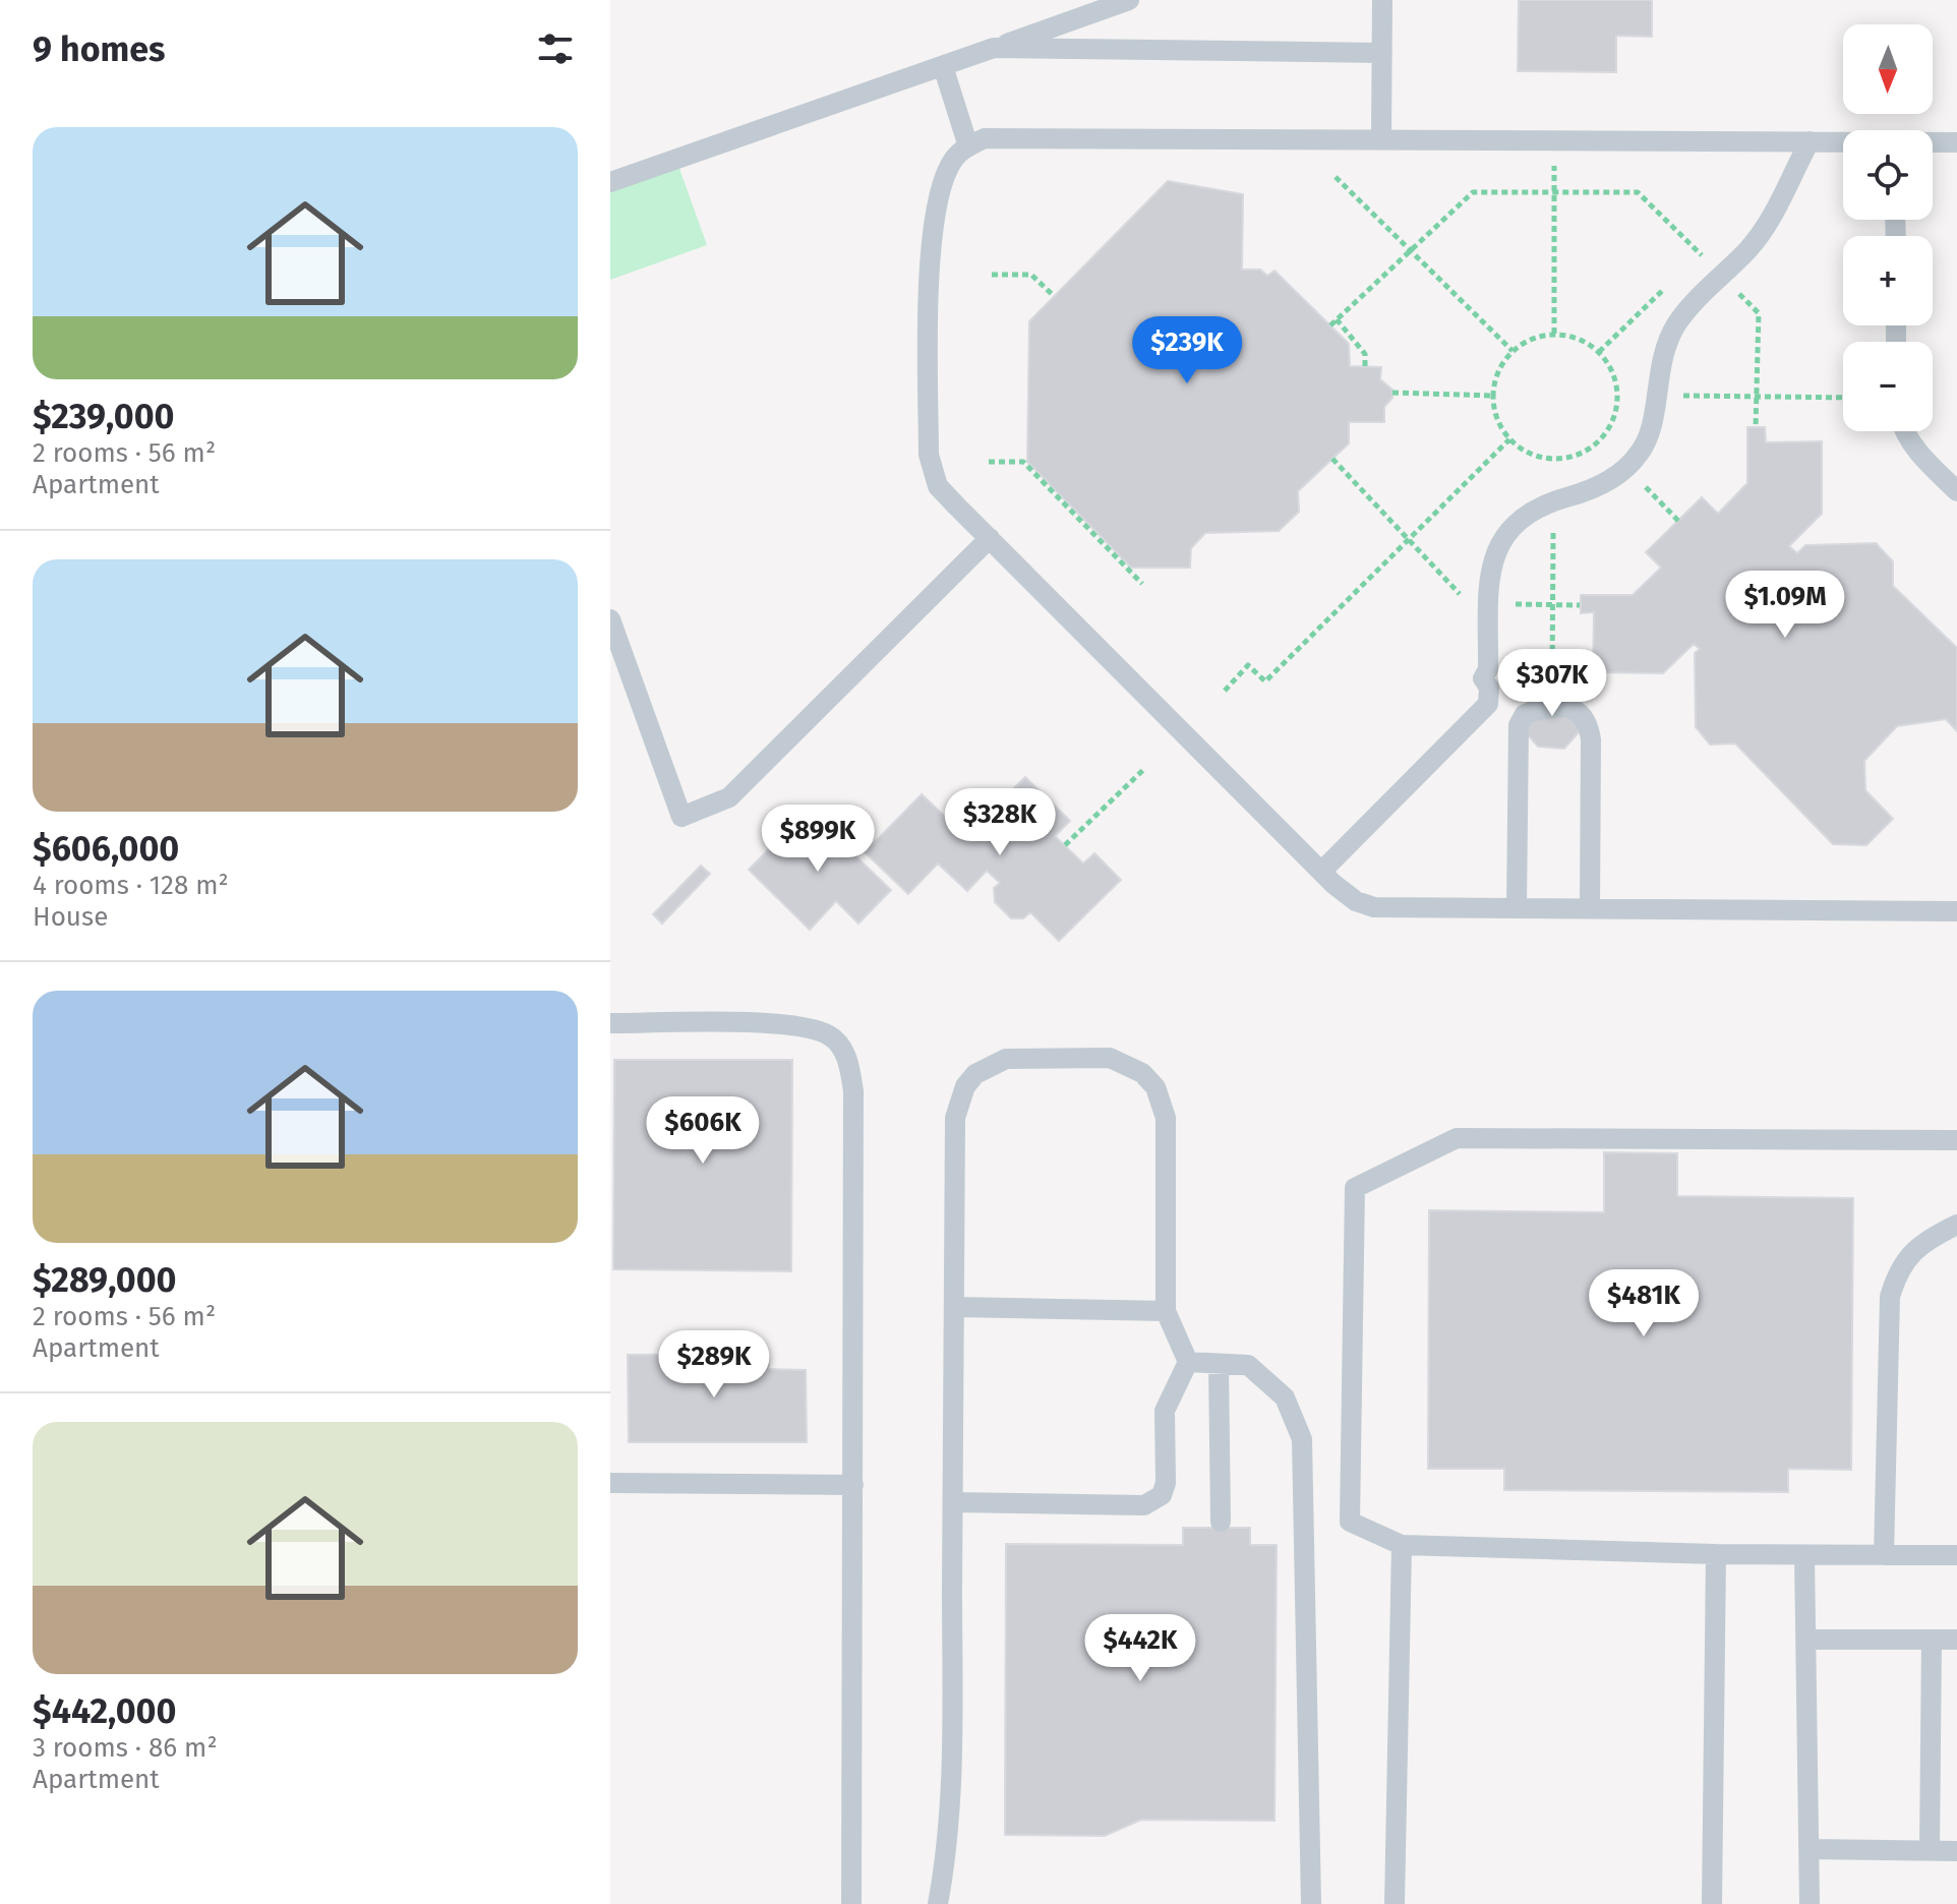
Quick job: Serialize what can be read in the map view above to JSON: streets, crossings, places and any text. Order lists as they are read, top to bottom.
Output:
{
  "north": "bottom",
  "page": {
    "heading": "9 homes",
    "map_buttons": ["+", "−"],
    "list": [
      {
        "name": "$239,000",
        "note": "2 rooms · 56 m² · Apartment"
      },
      {
        "name": "$606,000",
        "note": "4 rooms · 128 m² · House"
      },
      {
        "name": "$289,000",
        "note": "2 rooms · 56 m² · Apartment"
      },
      {
        "name": "$442,000",
        "note": "3 rooms · 86 m² · Apartment"
      }
    ],
    "price": [
      "$239K",
      "$1.09M",
      "$307K",
      "$328K",
      "$899K",
      "$606K",
      "$481K",
      "$289K",
      "$442K"
    ]
  }
}
